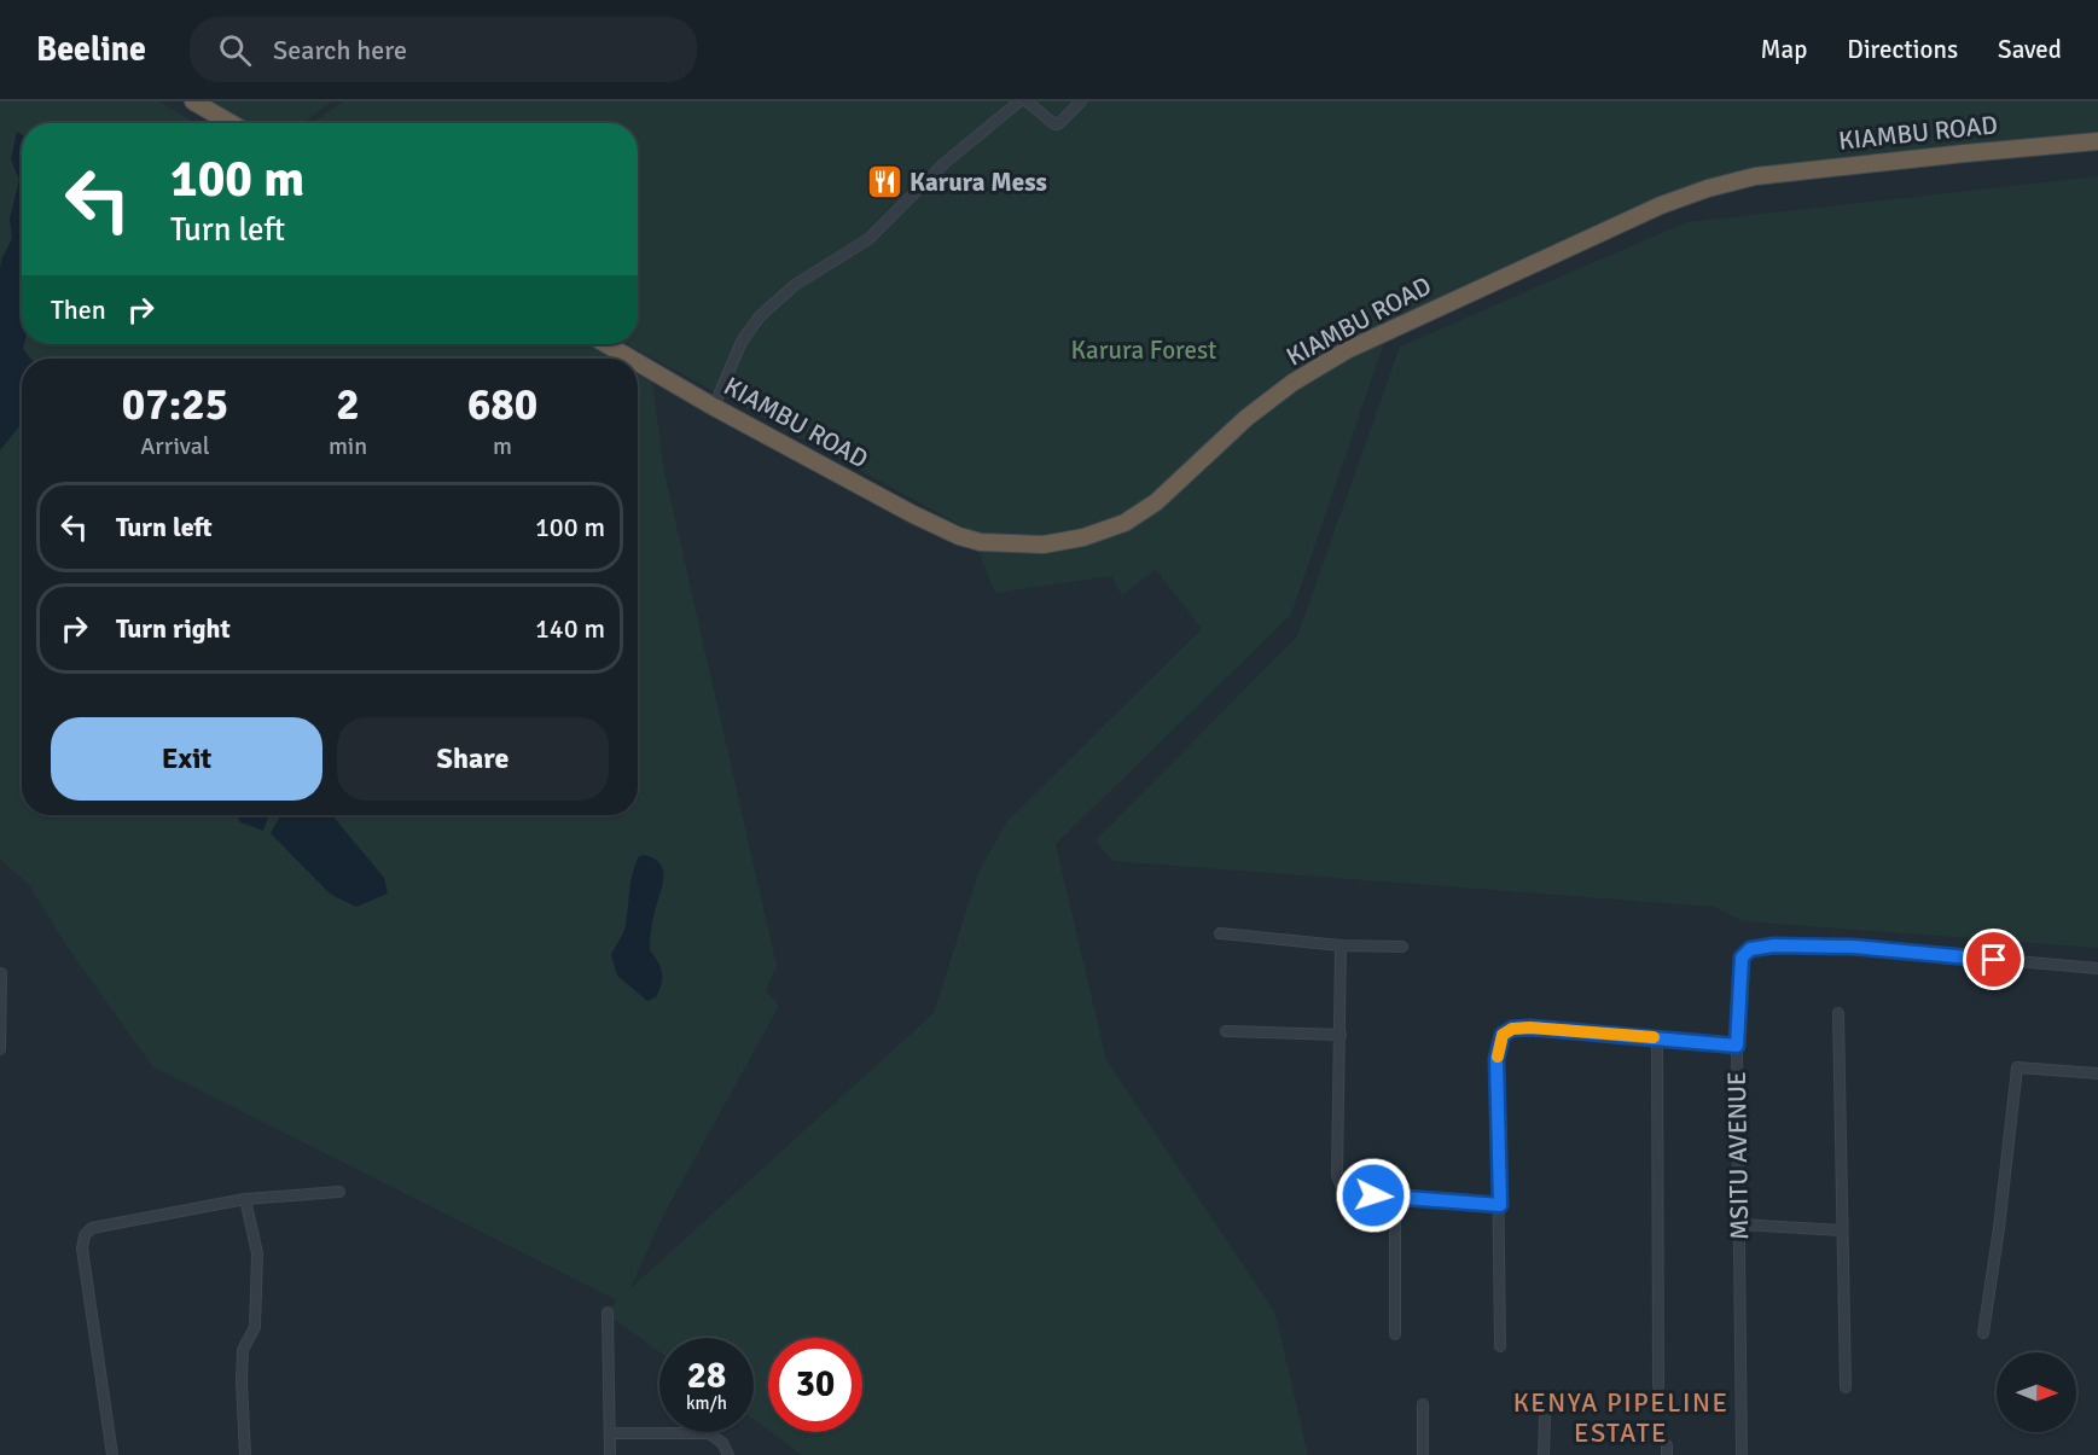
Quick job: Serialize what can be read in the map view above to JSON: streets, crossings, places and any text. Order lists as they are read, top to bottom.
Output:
{
  "streets": {
    "highway": ["KIAMBU ROAD"],
    "street": ["MSITU AVENUE"]
  },
  "districts": ["KENYA PIPELINE ESTATE"],
  "parks": ["Karura Forest"],
  "places": {
    "restaurant": ["Karura Mess"]
  },
  "north": "right",
  "page": {
    "header": "Beeline",
    "search": "Search here",
    "nav": ["Map", "Directions", "Saved"],
    "turn": ["100 m", "Turn left"],
    "then": "Then",
    "eta": [
      "07:25",
      "Arrival",
      "2",
      "min",
      "680",
      "m"
    ],
    "list": [
      {
        "name": "Turn left",
        "value": "100 m"
      },
      {
        "name": "Turn right",
        "value": "140 m"
      }
    ],
    "buttons": ["Exit", "Share"],
    "speed": "28 km/h",
    "limit": "30"
  }
}
